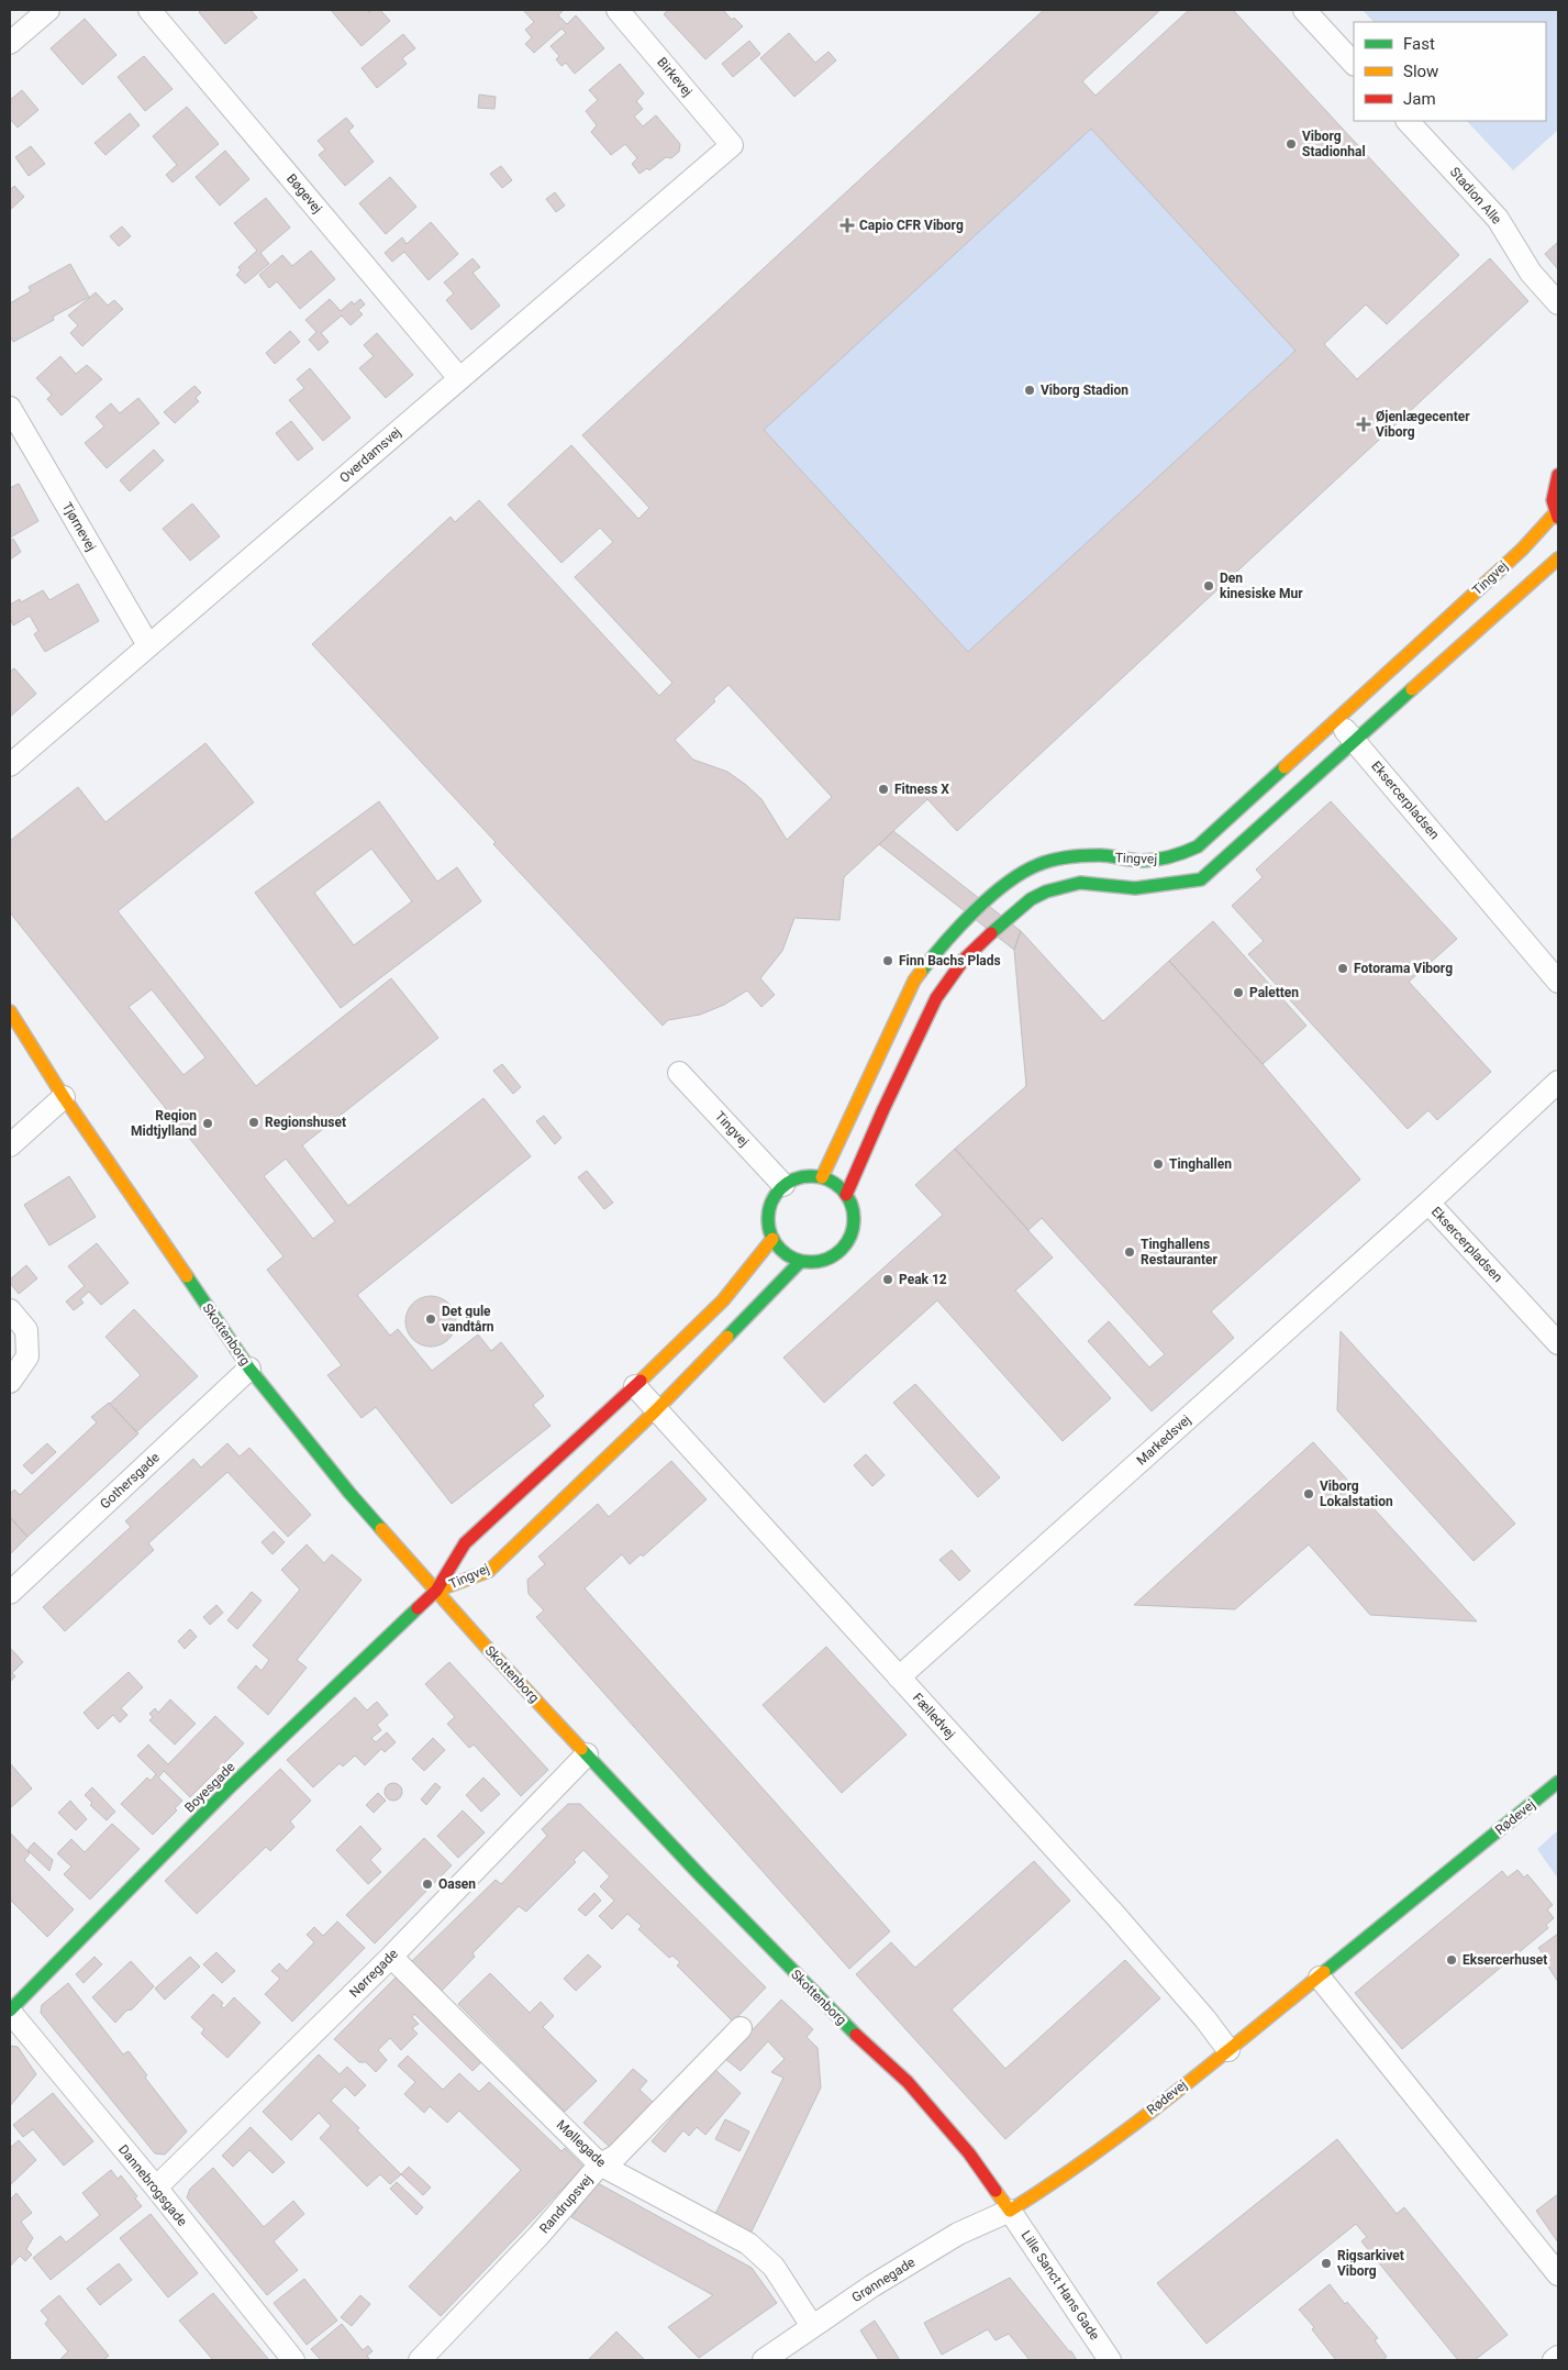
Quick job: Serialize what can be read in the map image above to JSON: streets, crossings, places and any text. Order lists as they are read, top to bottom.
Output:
{
  "streets": {
    "street": [
      "Birkevej",
      "Bøgevej",
      "Stadion Alle",
      "Overdamsvej",
      "Tjørnevej",
      "Tingvej",
      "Eksercerpladsen",
      "Skottenborg",
      "Markedsvej",
      "Gothersgade",
      "Fælledvej",
      "Boyesgade",
      "Rødevej",
      "Nørregade",
      "Møllegade",
      "Dannebrogsgade",
      "Randrupsvej",
      "Grønnegade",
      "Lille Sanct Hans Gade"
    ]
  },
  "crossings": [
    ["Birkevej", "Overdamsvej"],
    ["Bøgevej", "Overdamsvej"],
    ["Overdamsvej", "Tjørnevej"],
    ["Tingvej", "Eksercerpladsen"],
    ["Tingvej", "Skottenborg"],
    ["Tingvej", "Fælledvej"],
    ["Tingvej", "Boyesgade"],
    ["Eksercerpladsen", "Markedsvej"],
    ["Skottenborg", "Gothersgade"],
    ["Skottenborg", "Boyesgade"],
    ["Skottenborg", "Rødevej"],
    ["Skottenborg", "Nørregade"],
    ["Skottenborg", "Grønnegade"],
    ["Skottenborg", "Lille Sanct Hans Gade"],
    ["Markedsvej", "Fælledvej"],
    ["Fælledvej", "Rødevej"],
    ["Boyesgade", "Dannebrogsgade"],
    ["Rødevej", "Grønnegade"],
    ["Rødevej", "Lille Sanct Hans Gade"],
    ["Nørregade", "Møllegade"],
    ["Nørregade", "Dannebrogsgade"],
    ["Møllegade", "Randrupsvej"],
    ["Møllegade", "Grønnegade"],
    ["Grønnegade", "Lille Sanct Hans Gade"]
  ],
  "places": {
    "other": [
      "Viborg Stadionhal",
      "Viborg Stadion",
      "Den kinesiske Mur",
      "Fitness X",
      "Finn Bachs Plads",
      "Fotorama Viborg",
      "Paletten",
      "Regionshuset",
      "Region Midtjylland",
      "Tinghallen",
      "Tinghallens Restauranter",
      "Peak 12",
      "Det gule vandtårn",
      "Viborg Lokalstation",
      "Oasen",
      "Eksercerhuset",
      "Rigsarkivet Viborg"
    ],
    "health": ["Capio CFR Viborg", "Øjenlægecenter Viborg"]
  },
  "legend": ["Fast", "Slow", "Jam"]
}
